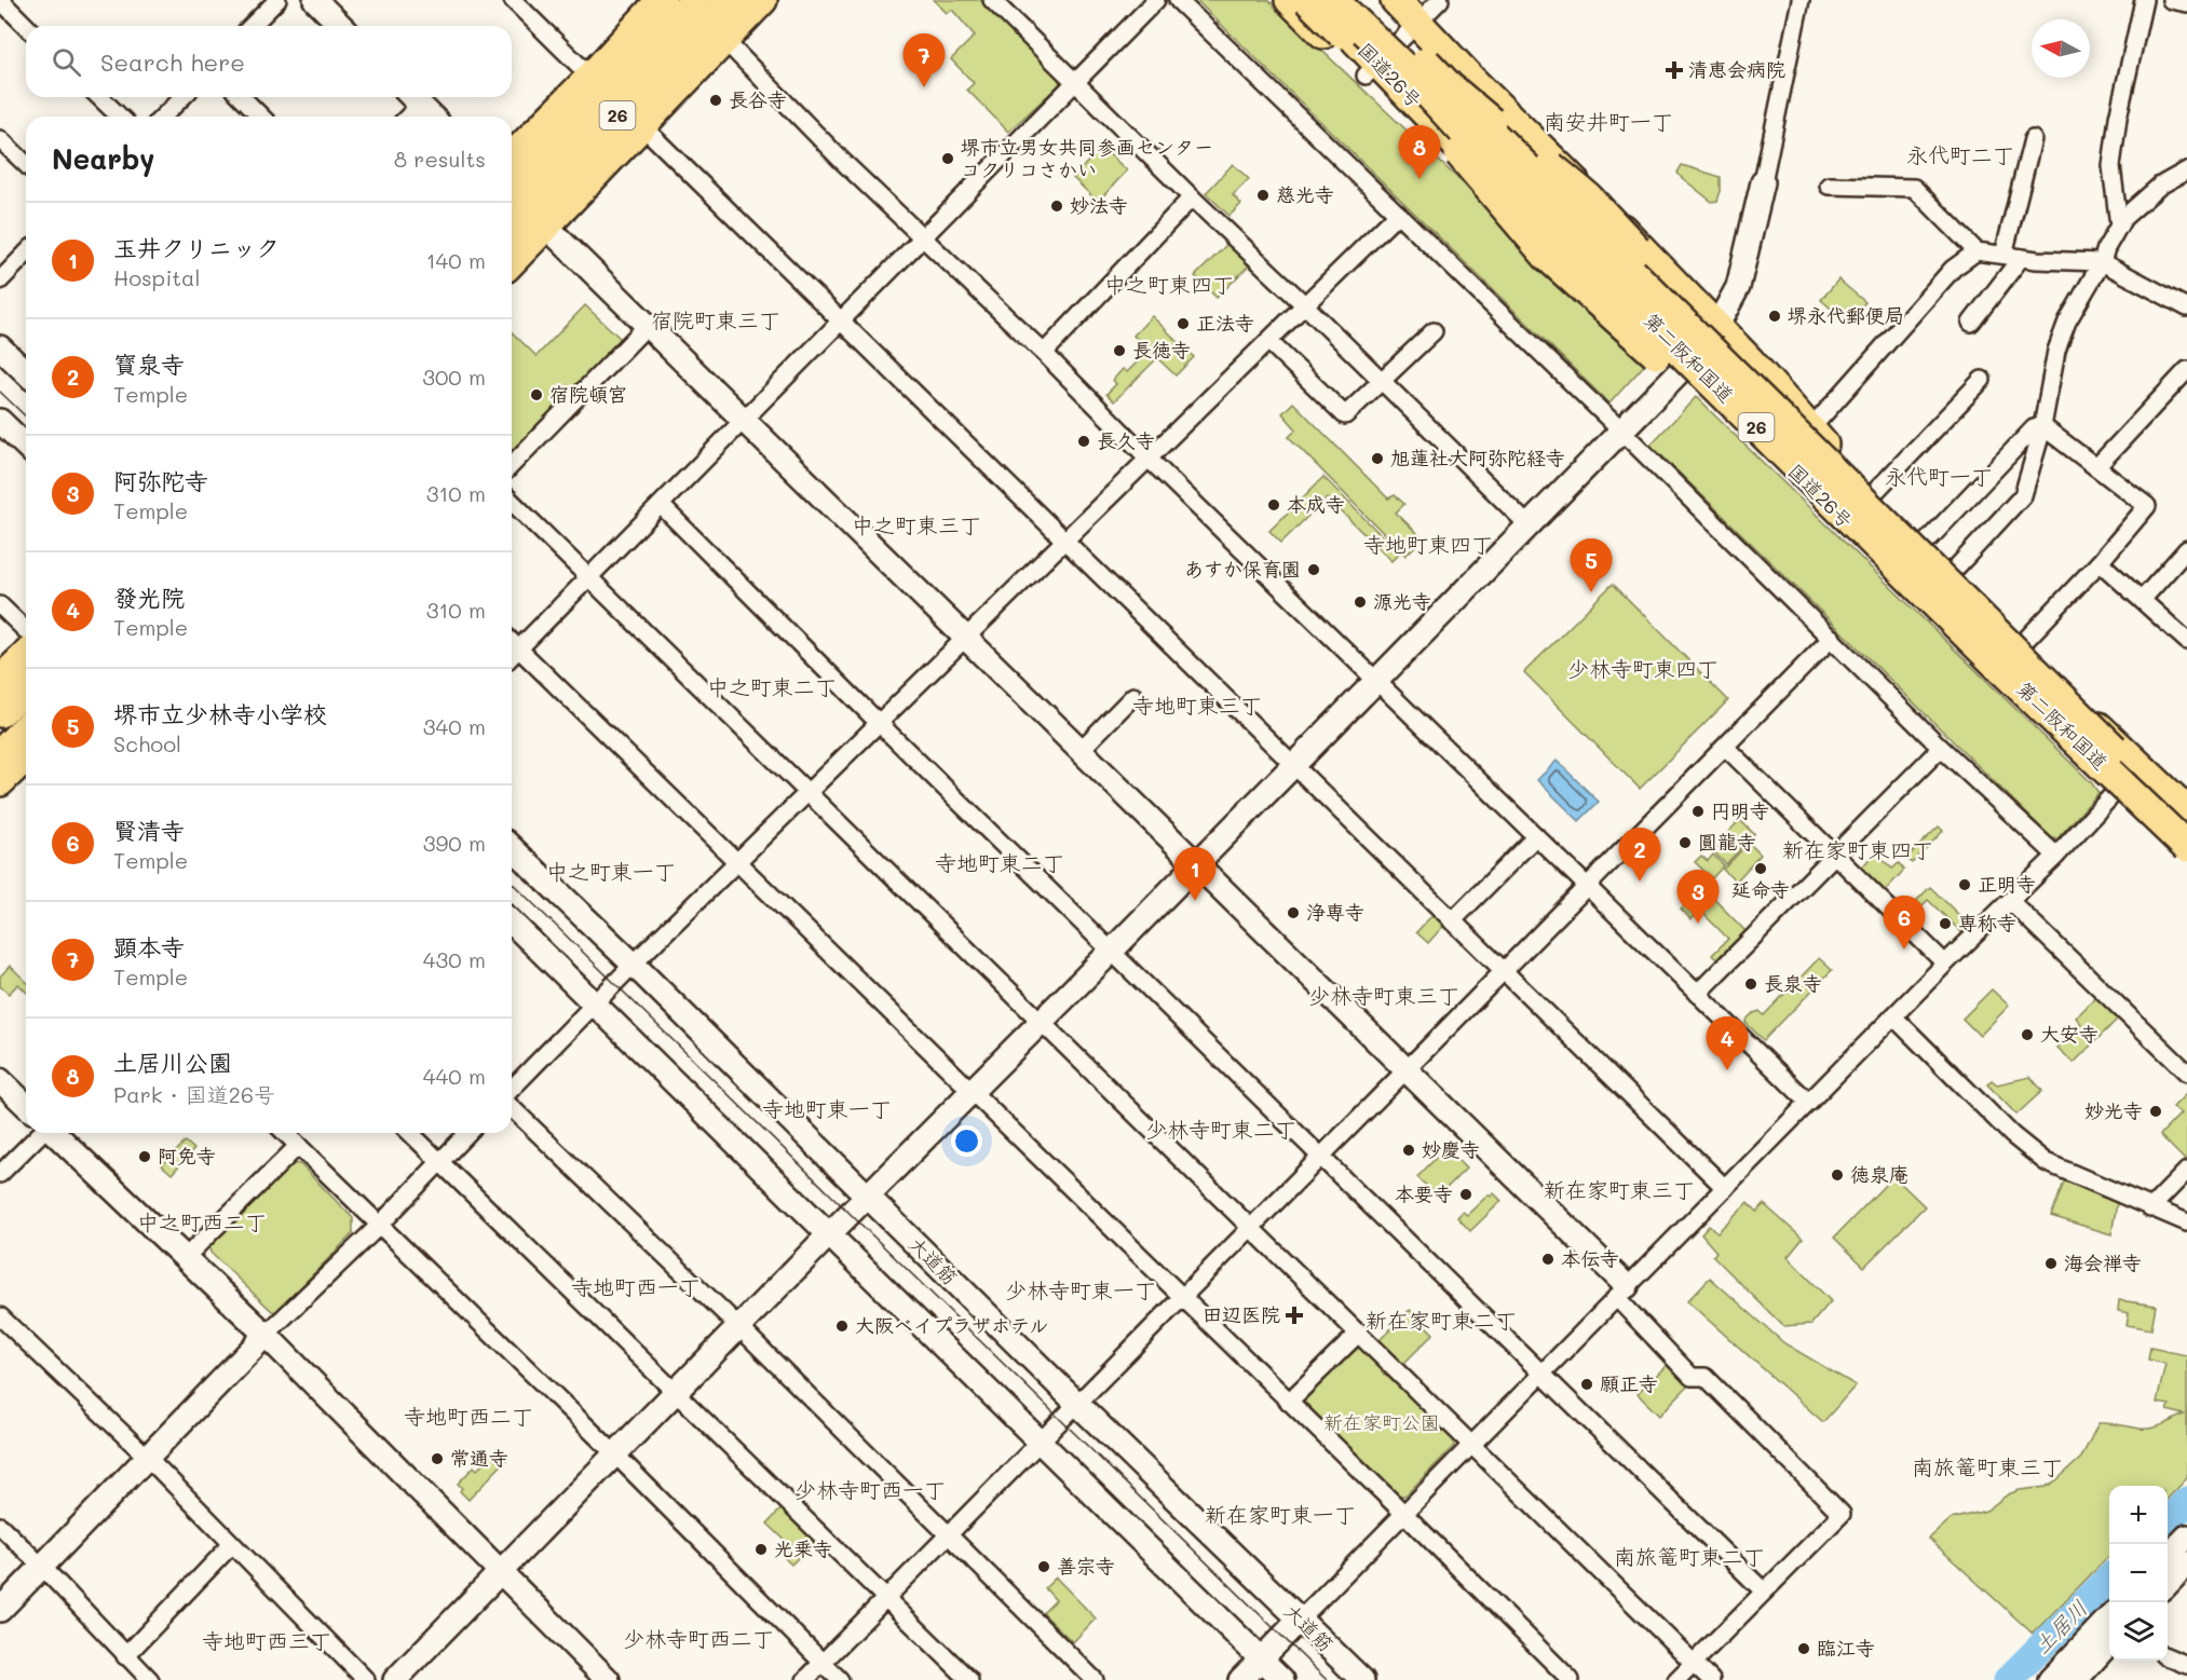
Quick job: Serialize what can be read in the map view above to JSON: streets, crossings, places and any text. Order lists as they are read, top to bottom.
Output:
{
  "streets": {
    "highway": ["国道26号", "26", "第二阪和国道"],
    "street": ["大道筋"]
  },
  "crossings": [
    ["国道26号", "26"],
    ["国道26号", "第二阪和国道"]
  ],
  "districts": [
    "南安井町一丁",
    "永代町二丁",
    "中之町東四丁",
    "宿院町東三丁",
    "永代町一丁",
    "中之町東三丁",
    "寺地町東四丁",
    "少林寺町東四丁",
    "中之町東二丁",
    "寺地町東三丁",
    "新在家町東四丁",
    "寺地町東二丁",
    "中之町東一丁",
    "少林寺町東三丁",
    "寺地町東一丁",
    "少林寺町東二丁",
    "新在家町東三丁",
    "中之町西二丁",
    "寺地町西一丁",
    "少林寺町東一丁",
    "新在家町東二丁",
    "寺地町西二丁",
    "南旅篭町東三丁",
    "少林寺町西一丁",
    "新在家町東一丁",
    "南旅篭町東二丁",
    "少林寺町西二丁",
    "寺地町西三丁"
  ],
  "water": ["土居川"],
  "parks": ["新在家町公園"],
  "places": {
    "health": ["清恵会病院", "田辺医院"],
    "other": [
      "長谷寺",
      "堺市立男女共同参画センター コクリコさかい",
      "慈光寺",
      "妙法寺",
      "堺永代郵便局",
      "正法寺",
      "長徳寺",
      "宿院頓宮",
      "長久寺",
      "旭蓮社大阿弥陀経寺",
      "本成寺",
      "あすか保育園",
      "源光寺",
      "円明寺",
      "圓龍寺",
      "延命寺",
      "正明寺",
      "浄専寺",
      "専称寺",
      "長泉寺",
      "大安寺",
      "妙光寺",
      "妙慶寺",
      "阿免寺",
      "徳泉庵",
      "本要寺",
      "本伝寺",
      "海会禅寺",
      "大阪ベイプラザホテル",
      "願正寺",
      "常通寺",
      "光乗寺",
      "善宗寺",
      "臨江寺"
    ]
  },
  "north": "left",
  "page": {
    "search": "Search here",
    "pins": [
      "7",
      "8",
      "5",
      "2",
      "1",
      "3",
      "6",
      "4"
    ],
    "heading": ["Nearby", "8 results"],
    "list": [
      {
        "mark": "1",
        "name": "玉井クリニック",
        "note": "Hospital",
        "value": "140 m"
      },
      {
        "mark": "2",
        "name": "寳泉寺",
        "note": "Temple",
        "value": "300 m"
      },
      {
        "mark": "3",
        "name": "阿弥陀寺",
        "note": "Temple",
        "value": "310 m"
      },
      {
        "mark": "4",
        "name": "發光院",
        "note": "Temple",
        "value": "310 m"
      },
      {
        "mark": "5",
        "name": "堺市立少林寺小学校",
        "note": "School",
        "value": "340 m"
      },
      {
        "mark": "6",
        "name": "賢清寺",
        "note": "Temple",
        "value": "390 m"
      },
      {
        "mark": "7",
        "name": "顕本寺",
        "note": "Temple",
        "value": "430 m"
      },
      {
        "mark": "8",
        "name": "土居川公園",
        "note": "Park · 国道26号",
        "value": "440 m"
      }
    ],
    "map_buttons": ["+", "−"]
  }
}
